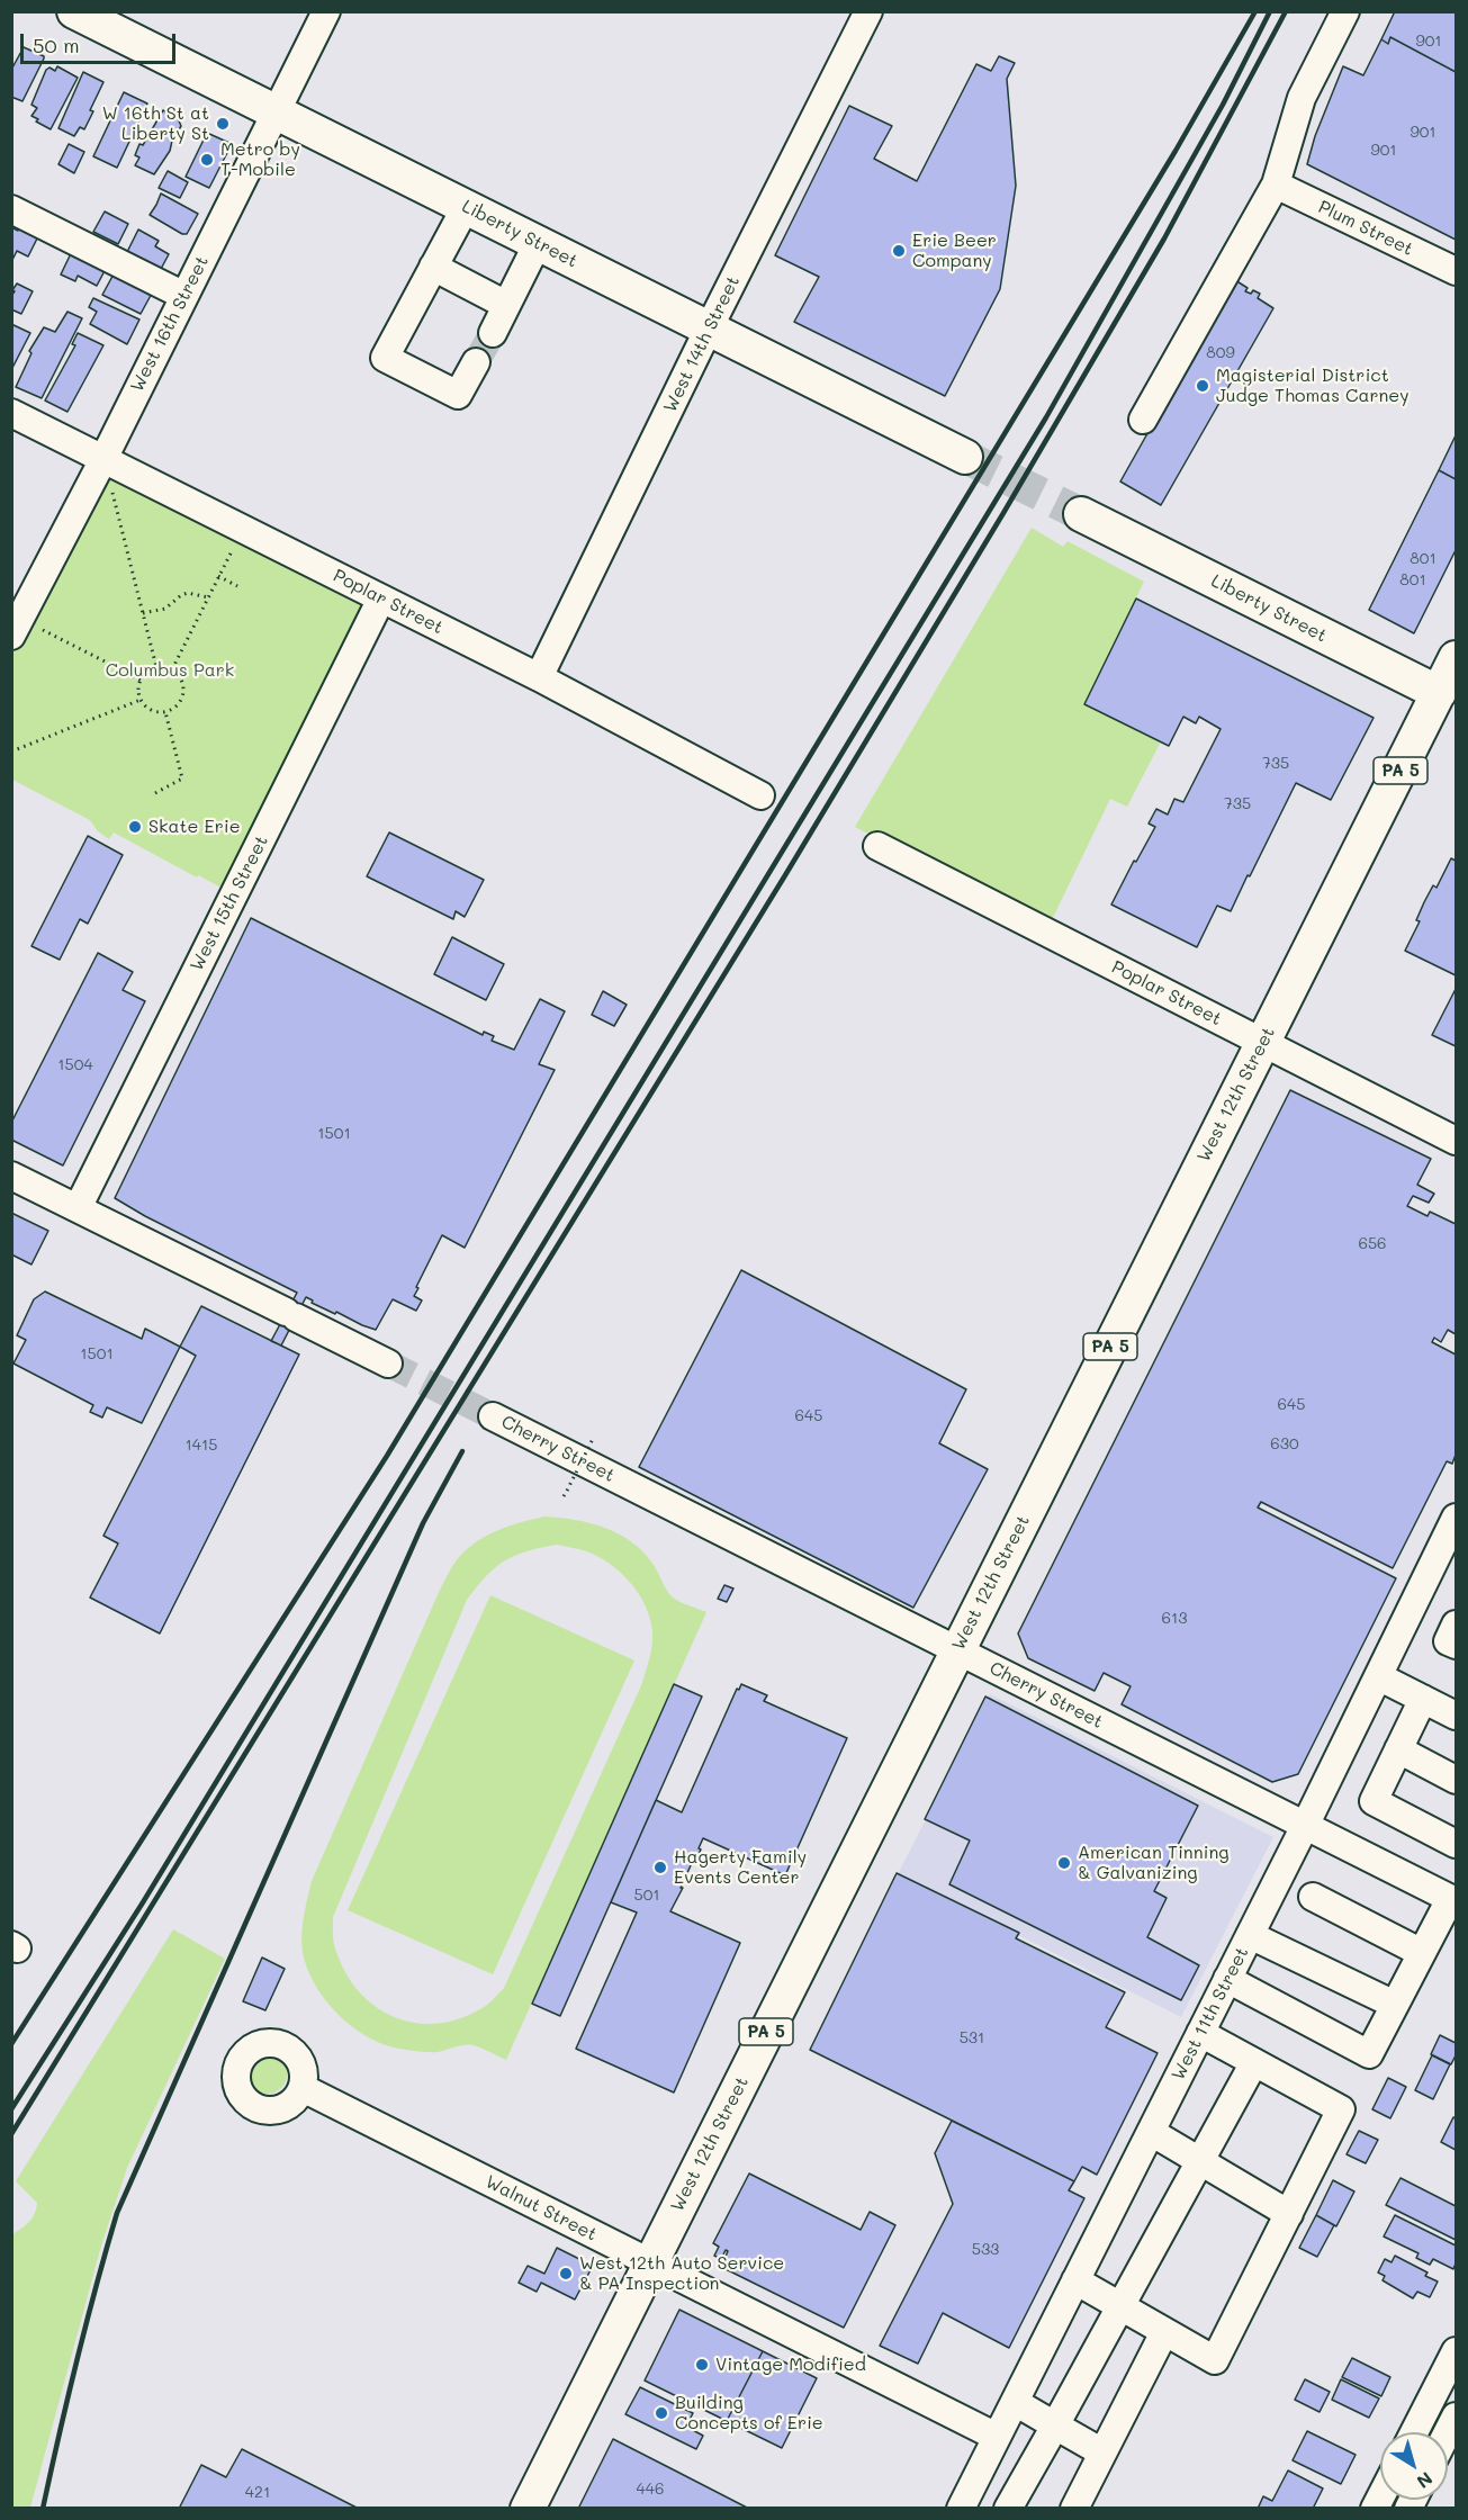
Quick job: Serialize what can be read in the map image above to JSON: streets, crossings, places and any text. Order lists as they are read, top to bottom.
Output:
{
  "streets": {
    "main road": ["Liberty Street", "PA 5", "West 12th Street"],
    "street": [
      "Plum Street",
      "West 16th Street",
      "West 14th Street",
      "Poplar Street",
      "West 15th Street",
      "Cherry Street",
      "West 11th Street",
      "Walnut Street"
    ]
  },
  "crossings": [
    ["Liberty Street", "West 16th Street"],
    ["Liberty Street", "West 14th Street"],
    ["Liberty Street", "West 12th Street"],
    ["West 16th Street", "Poplar Street"],
    ["West 14th Street", "Poplar Street"],
    ["Poplar Street", "West 15th Street"],
    ["Poplar Street", "West 12th Street"],
    ["West 12th Street", "Cherry Street"],
    ["West 12th Street", "Walnut Street"],
    ["Cherry Street", "West 11th Street"],
    ["West 11th Street", "Walnut Street"]
  ],
  "parks": ["Columbus Park"],
  "places": [
    "W 16th St at Liberty St",
    "Metro by T-Mobile",
    "Erie Beer Company",
    "Magisterial District Judge Thomas Carney",
    "Skate Erie",
    "American Tinning & Galvanizing",
    "Hagerty Family Events Center",
    "West 12th Auto Service & PA Inspection",
    "Vintage Modified",
    "Building Concepts of Erie"
  ],
  "house_numbers": [
    "901",
    "901",
    "901",
    "809",
    "801",
    "801",
    "735",
    "735",
    "1504",
    "1501",
    "656",
    "1501",
    "645",
    "645",
    "630",
    "1415",
    "613",
    "501",
    "531",
    "533",
    "446",
    "421"
  ],
  "scale_bar": "50 m",
  "north": "bottom right"
}
